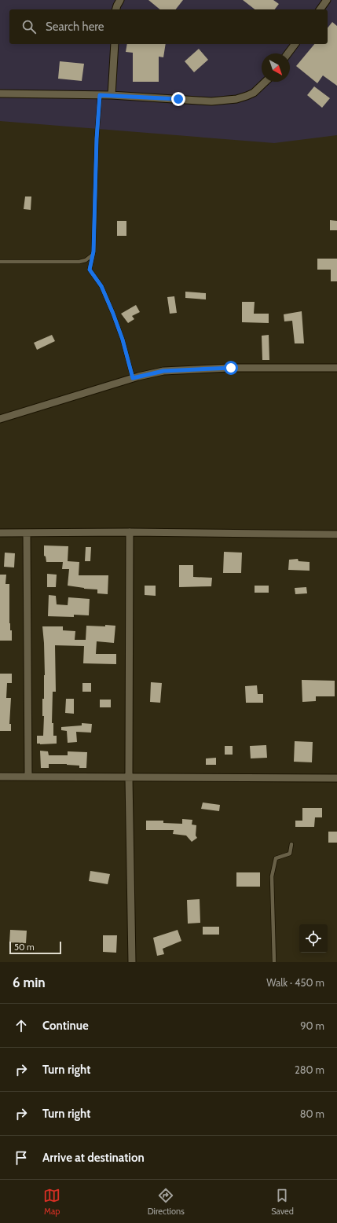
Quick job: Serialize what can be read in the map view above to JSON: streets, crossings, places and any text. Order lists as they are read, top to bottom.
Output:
{
  "scale_bar": "50 m",
  "north": "bottom right",
  "page": {
    "search": "Search here",
    "scale": "50 m",
    "heading": ["6 min", "Walk · 450 m"],
    "list": [
      ["Continue", "90 m"],
      ["Turn right", "280 m"],
      ["Turn right", "80 m"],
      "Arrive at destination"
    ],
    "nav": ["Map", "Directions", "Saved"]
  }
}
